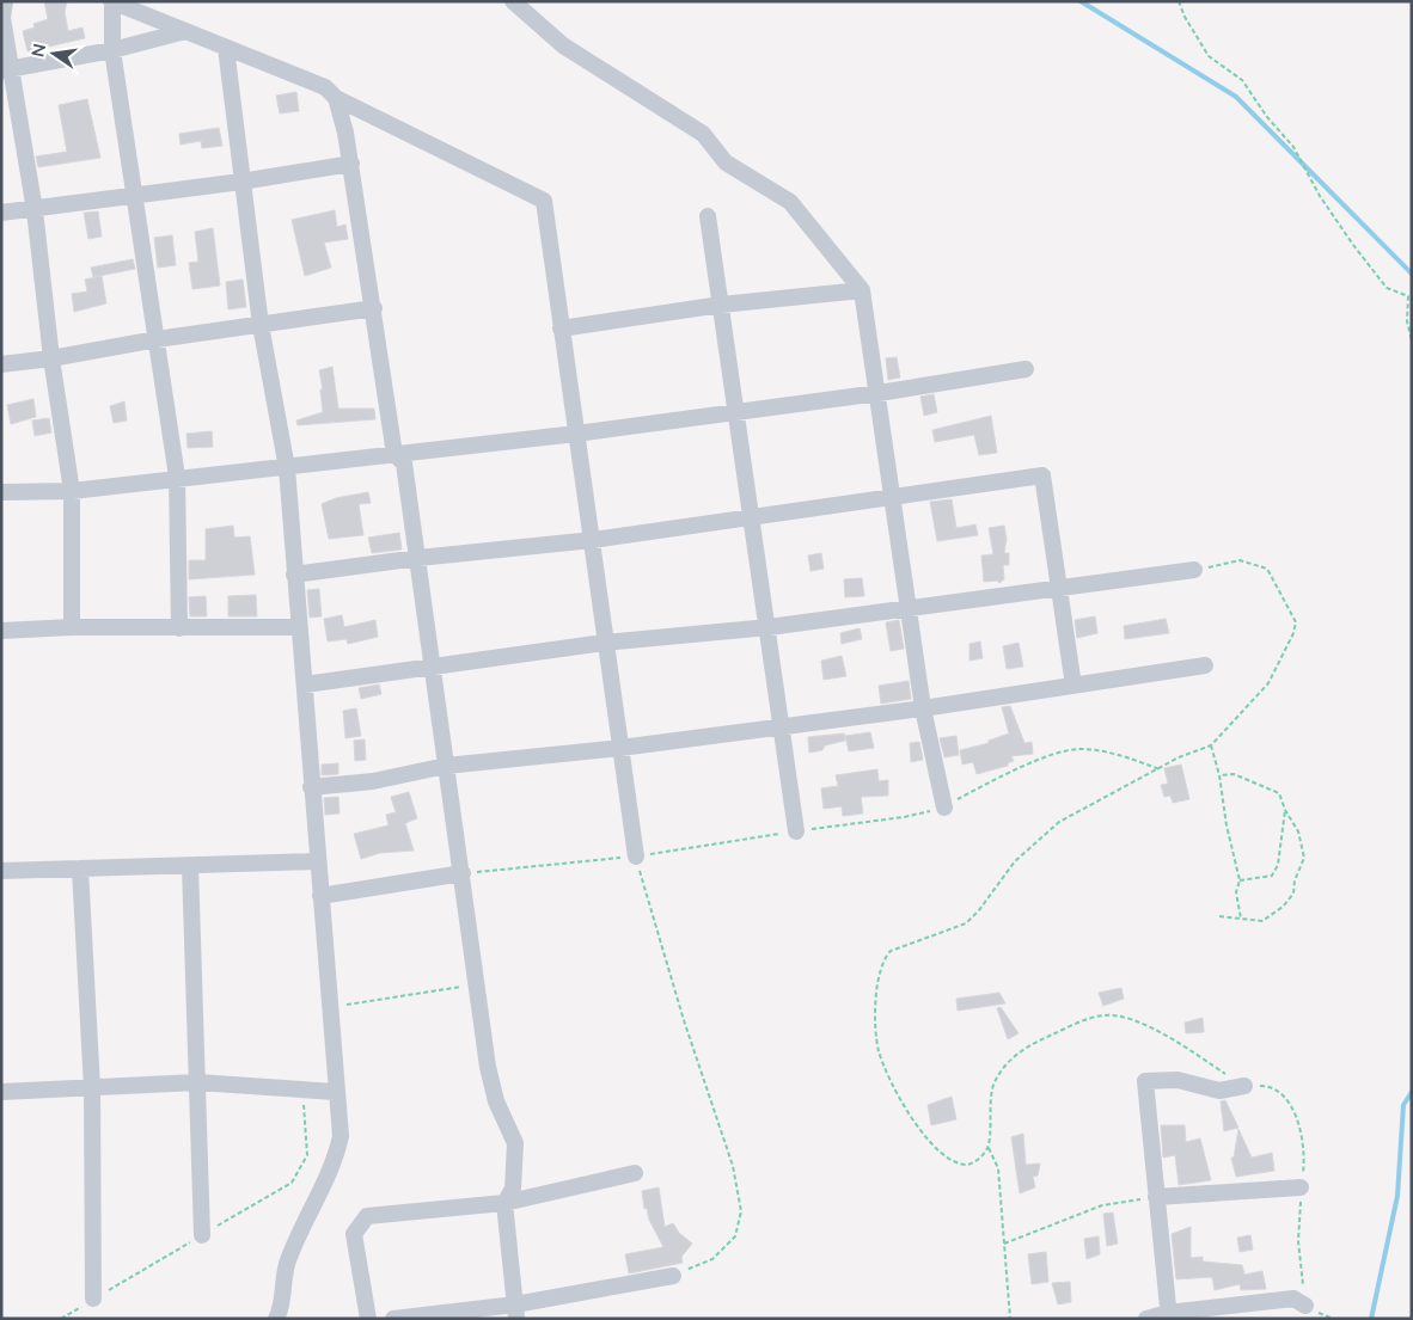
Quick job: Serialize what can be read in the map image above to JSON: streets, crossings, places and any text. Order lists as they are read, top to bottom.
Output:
{
  "north": "left"
}
